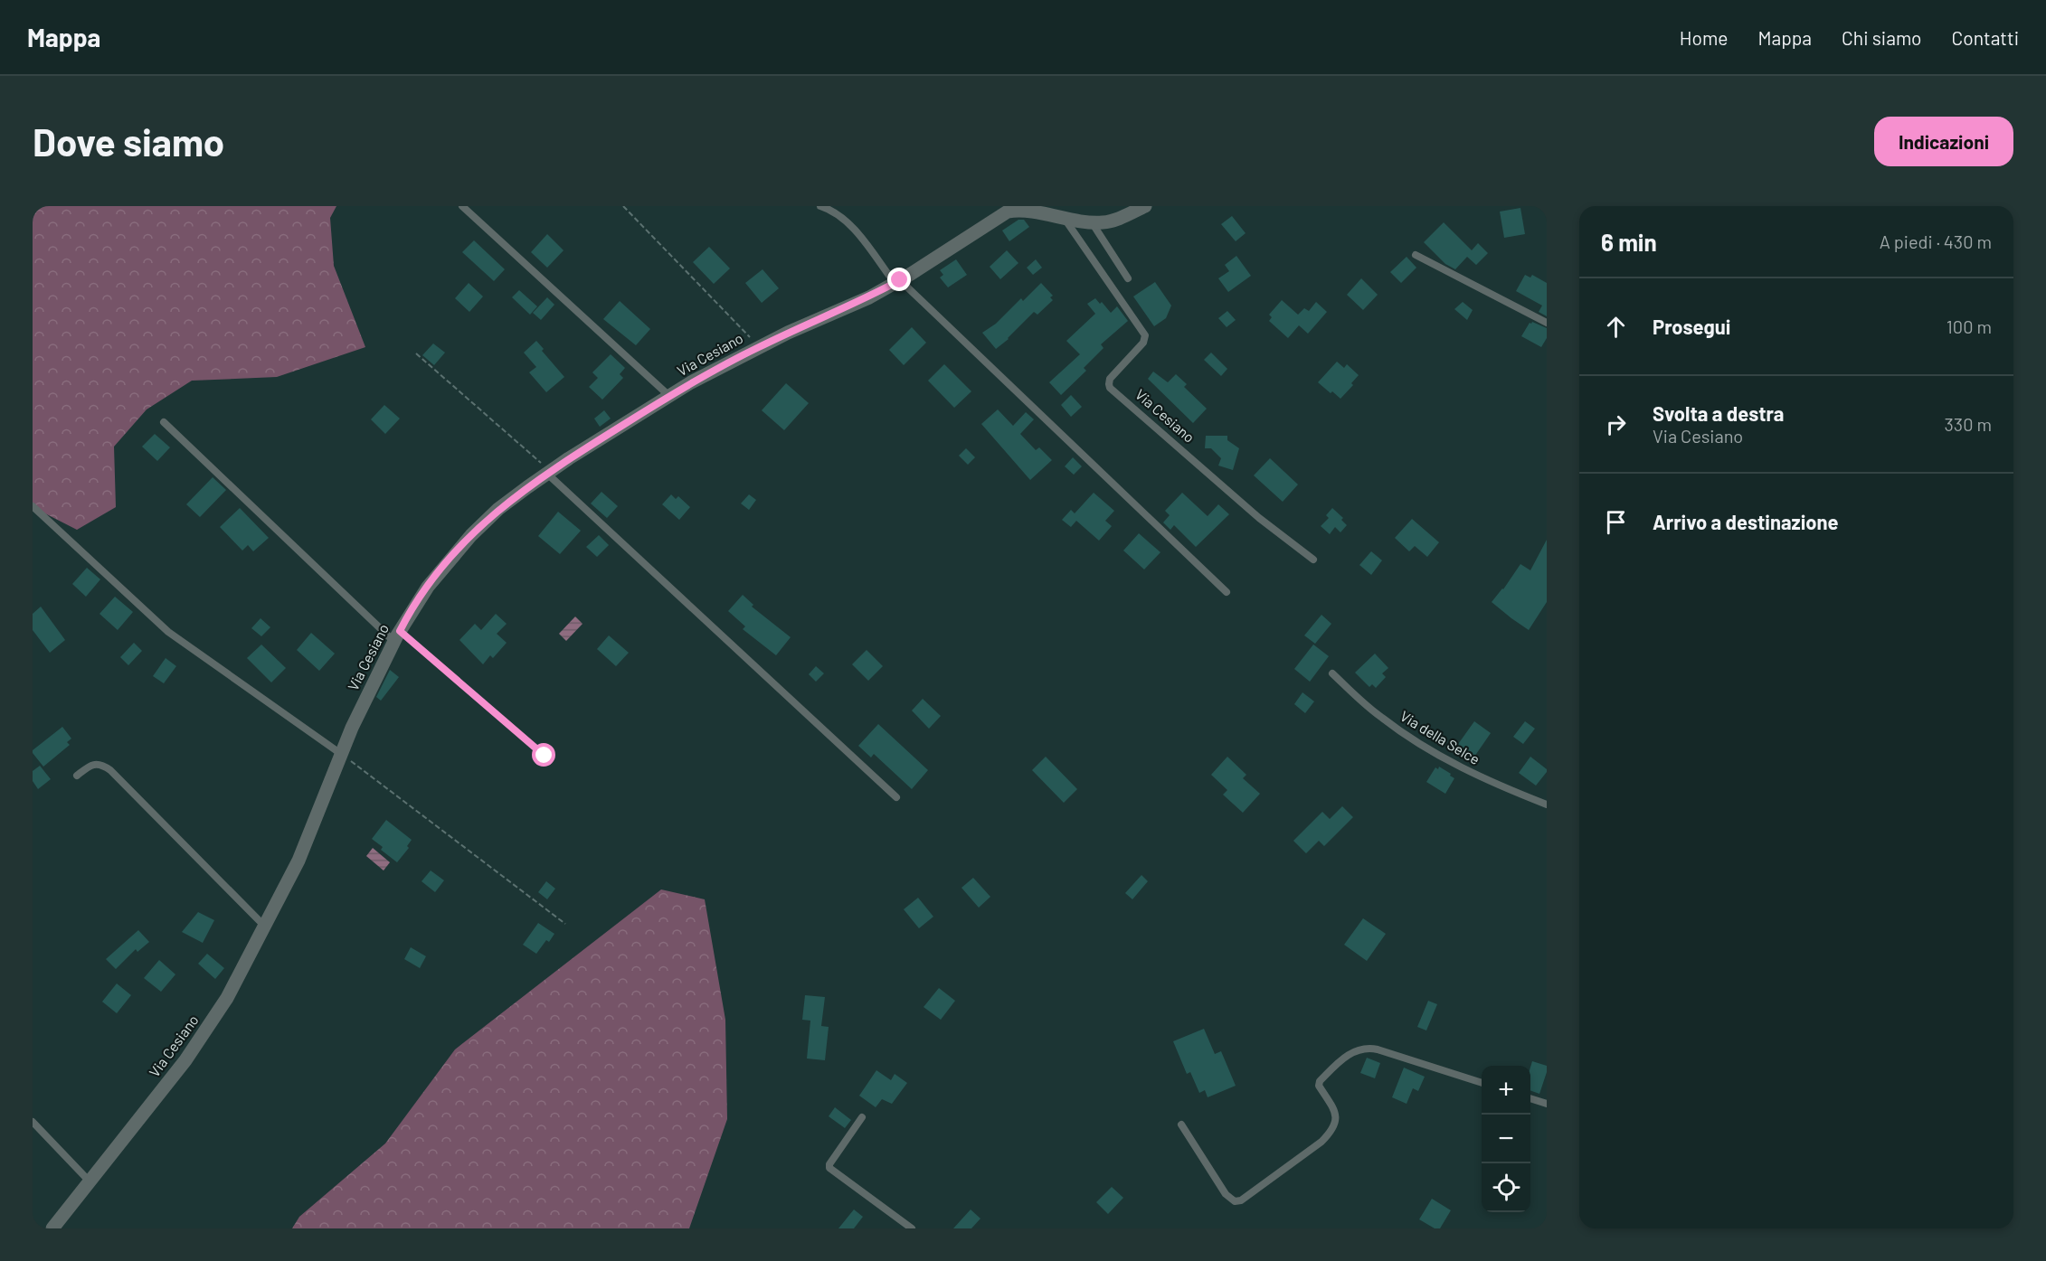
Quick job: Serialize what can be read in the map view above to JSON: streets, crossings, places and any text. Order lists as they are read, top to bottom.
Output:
{
  "streets": {
    "street": ["Via Cesiano"],
    "lane": ["Via della Selce"]
  },
  "page": {
    "header": "Mappa",
    "nav": [
      "Home",
      "Mappa",
      "Chi siamo",
      "Contatti"
    ],
    "buttons": "Indicazioni",
    "title": "Dove siamo",
    "heading": ["6 min", "A piedi · 430 m"],
    "list": [
      ["Prosegui", "100 m"],
      ["Svolta a destra", "Via Cesiano", "330 m"],
      "Arrivo a destinazione"
    ],
    "map_buttons": ["+", "−"]
  }
}
